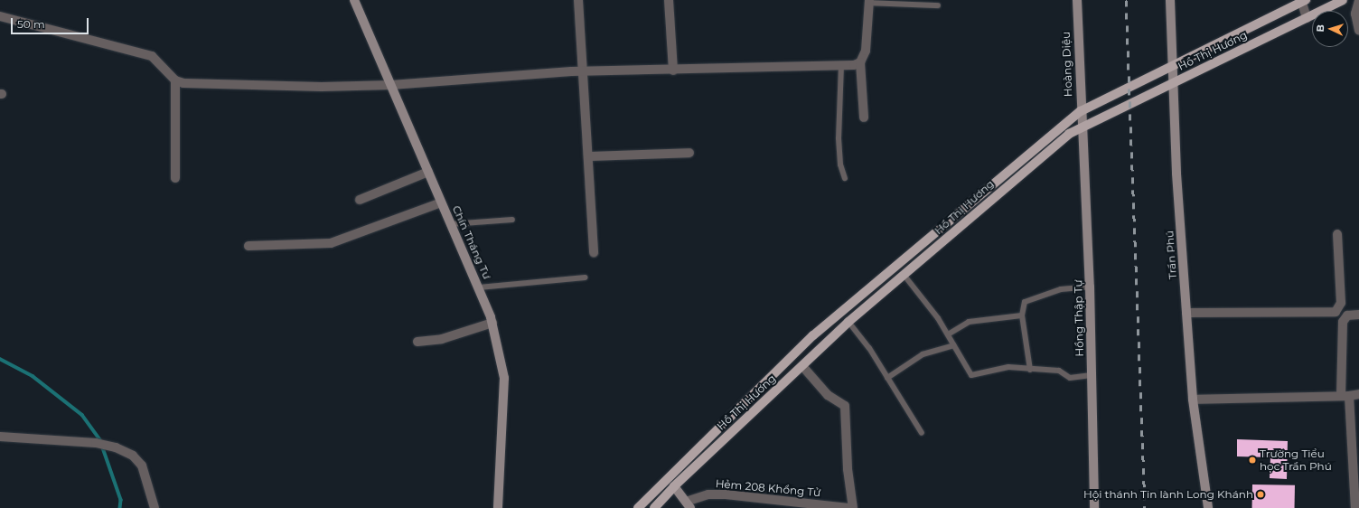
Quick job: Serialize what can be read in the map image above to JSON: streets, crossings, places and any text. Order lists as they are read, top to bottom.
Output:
{
  "streets": {
    "main road": ["Hồ Thị Hương"],
    "street": [
      "Hoàng Diệu",
      "Chín Tháng Tư",
      "Trần Phú",
      "Hồng Thập Tự",
      "Hẻm 208 Khổng Tử"
    ]
  },
  "crossings": [
    ["Hồ Thị Hương", "Hoàng Diệu"],
    ["Hồ Thị Hương", "Trần Phú"],
    ["Hồ Thị Hương", "Hồng Thập Tự"],
    ["Hoàng Diệu", "Hồng Thập Tự"]
  ],
  "places": ["Trường Tiểu học Trần Phú", "Hội thánh Tin lành Long Khánh"],
  "scale_bar": "50 m",
  "north": "left"
}
